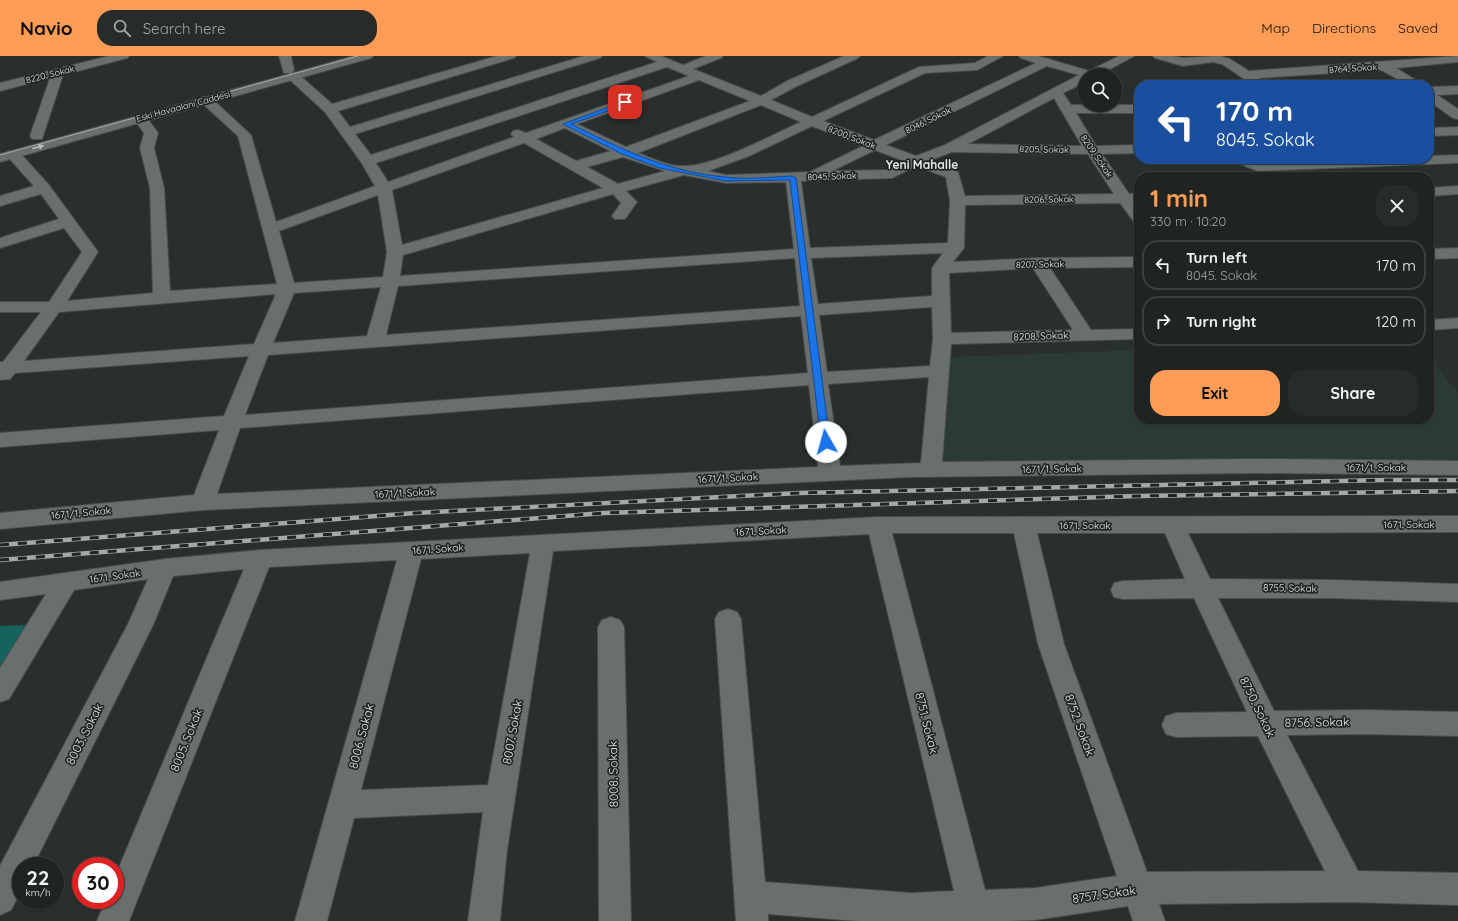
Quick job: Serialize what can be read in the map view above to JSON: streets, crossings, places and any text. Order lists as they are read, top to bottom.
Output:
{
  "streets": {
    "street": [
      "8764. Sokak",
      "8220. Sokak",
      "Eski Havaalanı Caddesi",
      "8046. Sokak",
      "8200. Sokak",
      "8205. Sokak",
      "8209. Sokak",
      "8045. Sokak",
      "8206. Sokak",
      "8207. Sokak",
      "8208. Sokak",
      "1671/1. Sokak",
      "1671. Sokak",
      "8755. Sokak",
      "8750. Sokak",
      "8756. Sokak",
      "8751. Sokak",
      "8752. Sokak",
      "8007. Sokak",
      "8003. Sokak",
      "8006. Sokak",
      "8005. Sokak",
      "8008. Sokak",
      "8757. Sokak"
    ]
  },
  "crossings": [
    ["8046. Sokak", "8200. Sokak"],
    ["8046. Sokak", "8045. Sokak"],
    ["8200. Sokak", "8045. Sokak"],
    ["8200. Sokak", "8206. Sokak"],
    ["8205. Sokak", "8209. Sokak"],
    ["8205. Sokak", "8045. Sokak"],
    ["8209. Sokak", "8045. Sokak"],
    ["8209. Sokak", "8206. Sokak"],
    ["1671. Sokak", "8750. Sokak"],
    ["1671. Sokak", "8751. Sokak"],
    ["1671. Sokak", "8752. Sokak"],
    ["1671. Sokak", "8007. Sokak"],
    ["1671. Sokak", "8003. Sokak"],
    ["1671. Sokak", "8006. Sokak"],
    ["1671. Sokak", "8005. Sokak"],
    ["8755. Sokak", "8750. Sokak"],
    ["8750. Sokak", "8756. Sokak"],
    ["8750. Sokak", "8757. Sokak"],
    ["8751. Sokak", "8757. Sokak"],
    ["8752. Sokak", "8757. Sokak"]
  ],
  "districts": ["Yeni Mahalle"],
  "page": {
    "header": "Navio",
    "search": "Search here",
    "nav": ["Map", "Directions", "Saved"],
    "turn": ["170 m", "8045. Sokak"],
    "heading": ["1 min", "330 m · 10:20"],
    "list": [
      {
        "name": "Turn left",
        "note": "8045. Sokak",
        "value": "170 m"
      },
      {
        "name": "Turn right",
        "value": "120 m"
      }
    ],
    "buttons": ["Exit", "Share"],
    "speed": "22 km/h",
    "limit": "30"
  }
}
